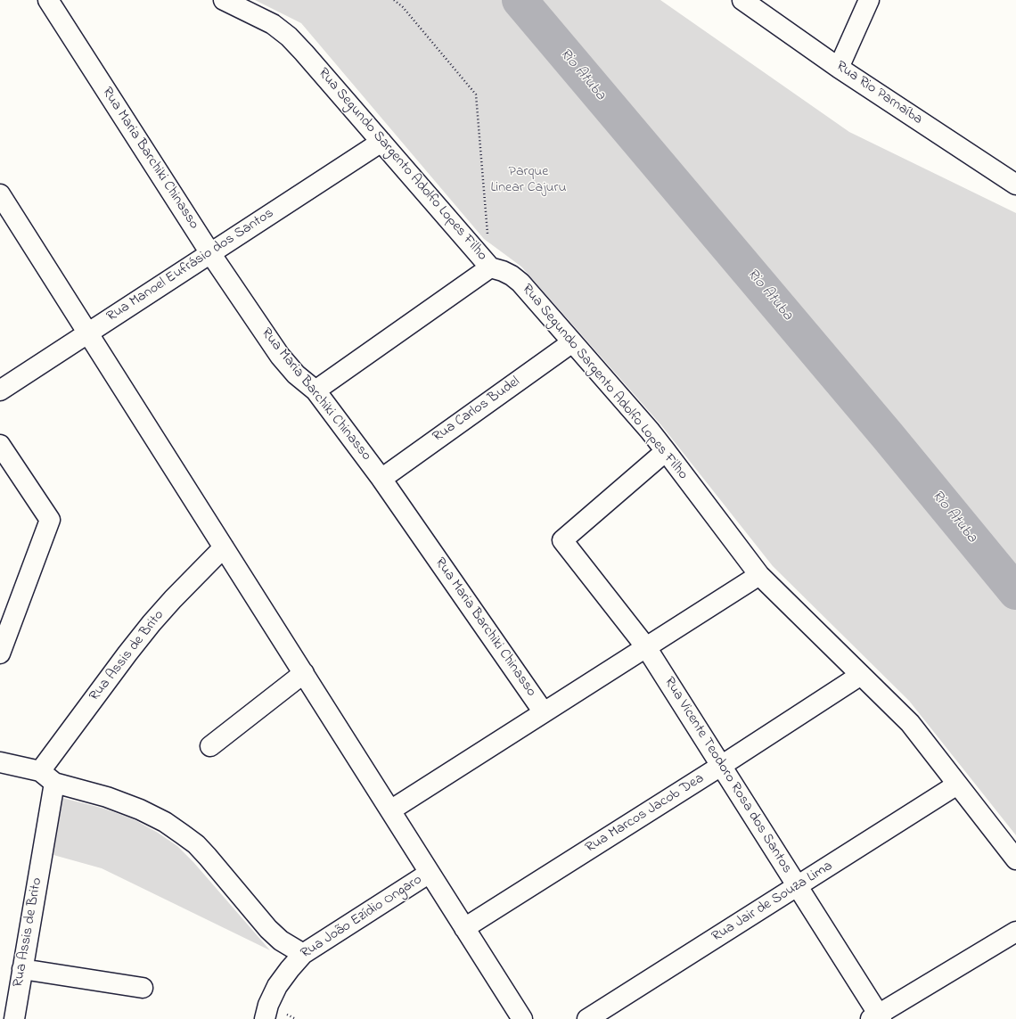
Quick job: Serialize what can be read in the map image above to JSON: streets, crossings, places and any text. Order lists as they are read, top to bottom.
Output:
{
  "streets": {
    "street": [
      "Rua Rio Parnaíba",
      "Rua Maria Barchiki Chinasso",
      "Rua Segundo Sargento Adolfo Lopes Filho",
      "Rua Manoel Eufrásio dos Santos",
      "Rua Carlos Budel",
      "Rua Assis de Brito",
      "Rua Vicente Teodoro Rosa dos Santos",
      "Rua Marcos Jacob Dea",
      "Rua Jair de Souza Lima",
      "Rua João Ezídio Ongaro"
    ]
  },
  "crossings": [
    ["Rua Maria Barchiki Chinasso", "Rua Manoel Eufrásio dos Santos"],
    ["Rua Maria Barchiki Chinasso", "Rua Carlos Budel"],
    ["Rua Segundo Sargento Adolfo Lopes Filho", "Rua Manoel Eufrásio dos Santos"],
    ["Rua Segundo Sargento Adolfo Lopes Filho", "Rua Carlos Budel"],
    ["Rua Segundo Sargento Adolfo Lopes Filho", "Rua Vicente Teodoro Rosa dos Santos"],
    ["Rua Segundo Sargento Adolfo Lopes Filho", "Rua Marcos Jacob Dea"],
    ["Rua Segundo Sargento Adolfo Lopes Filho", "Rua Jair de Souza Lima"],
    ["Rua Vicente Teodoro Rosa dos Santos", "Rua Marcos Jacob Dea"],
    ["Rua Vicente Teodoro Rosa dos Santos", "Rua Jair de Souza Lima"]
  ],
  "water": ["Rio Atuba"],
  "parks": ["Parque Linear Cajuru"]
}
